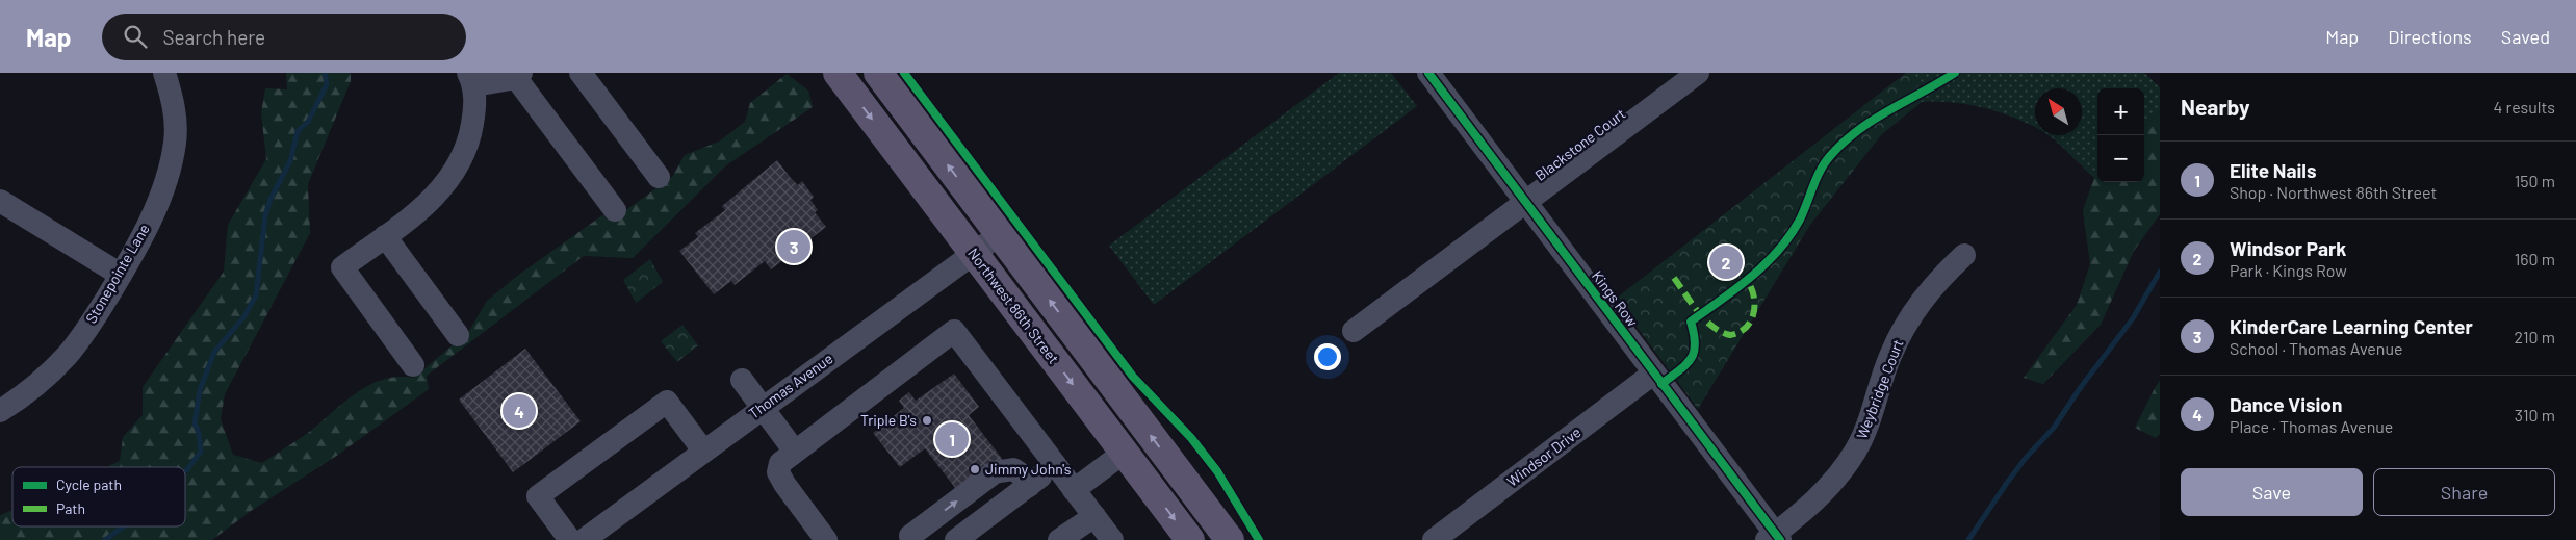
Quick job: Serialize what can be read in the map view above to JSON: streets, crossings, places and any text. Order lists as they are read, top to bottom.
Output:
{
  "streets": {
    "main road": ["Northwest 86th Street"],
    "street": [
      "Blackstone Court",
      "Stonepointe Lane",
      "Kings Row",
      "Thomas Avenue",
      "Weybridge Court",
      "Windsor Drive"
    ]
  },
  "crossings": [
    ["Blackstone Court", "Kings Row"],
    ["Kings Row", "Weybridge Court"],
    ["Kings Row", "Windsor Drive"],
    ["Northwest 86th Street", "Thomas Avenue"]
  ],
  "places": ["Triple B's", "Jimmy John's"],
  "legend": ["Cycle path", "Path"],
  "north": "top left",
  "page": {
    "header": "Map",
    "search": "Search here",
    "nav": ["Map", "Directions", "Saved"],
    "heading": ["Nearby", "4 results"],
    "map_buttons": ["+", "−"],
    "list": [
      {
        "mark": "1",
        "name": "Elite Nails",
        "note": "Shop · Northwest 86th Street",
        "value": "150 m"
      },
      {
        "mark": "2",
        "name": "Windsor Park",
        "note": "Park · Kings Row",
        "value": "160 m"
      },
      {
        "mark": "3",
        "name": "KinderCare Learning Center",
        "note": "School · Thomas Avenue",
        "value": "210 m"
      },
      {
        "mark": "4",
        "name": "Dance Vision",
        "note": "Place · Thomas Avenue",
        "value": "310 m"
      }
    ],
    "pins": [
      "3",
      "2",
      "4",
      "1"
    ],
    "buttons": ["Save", "Share"]
  }
}
